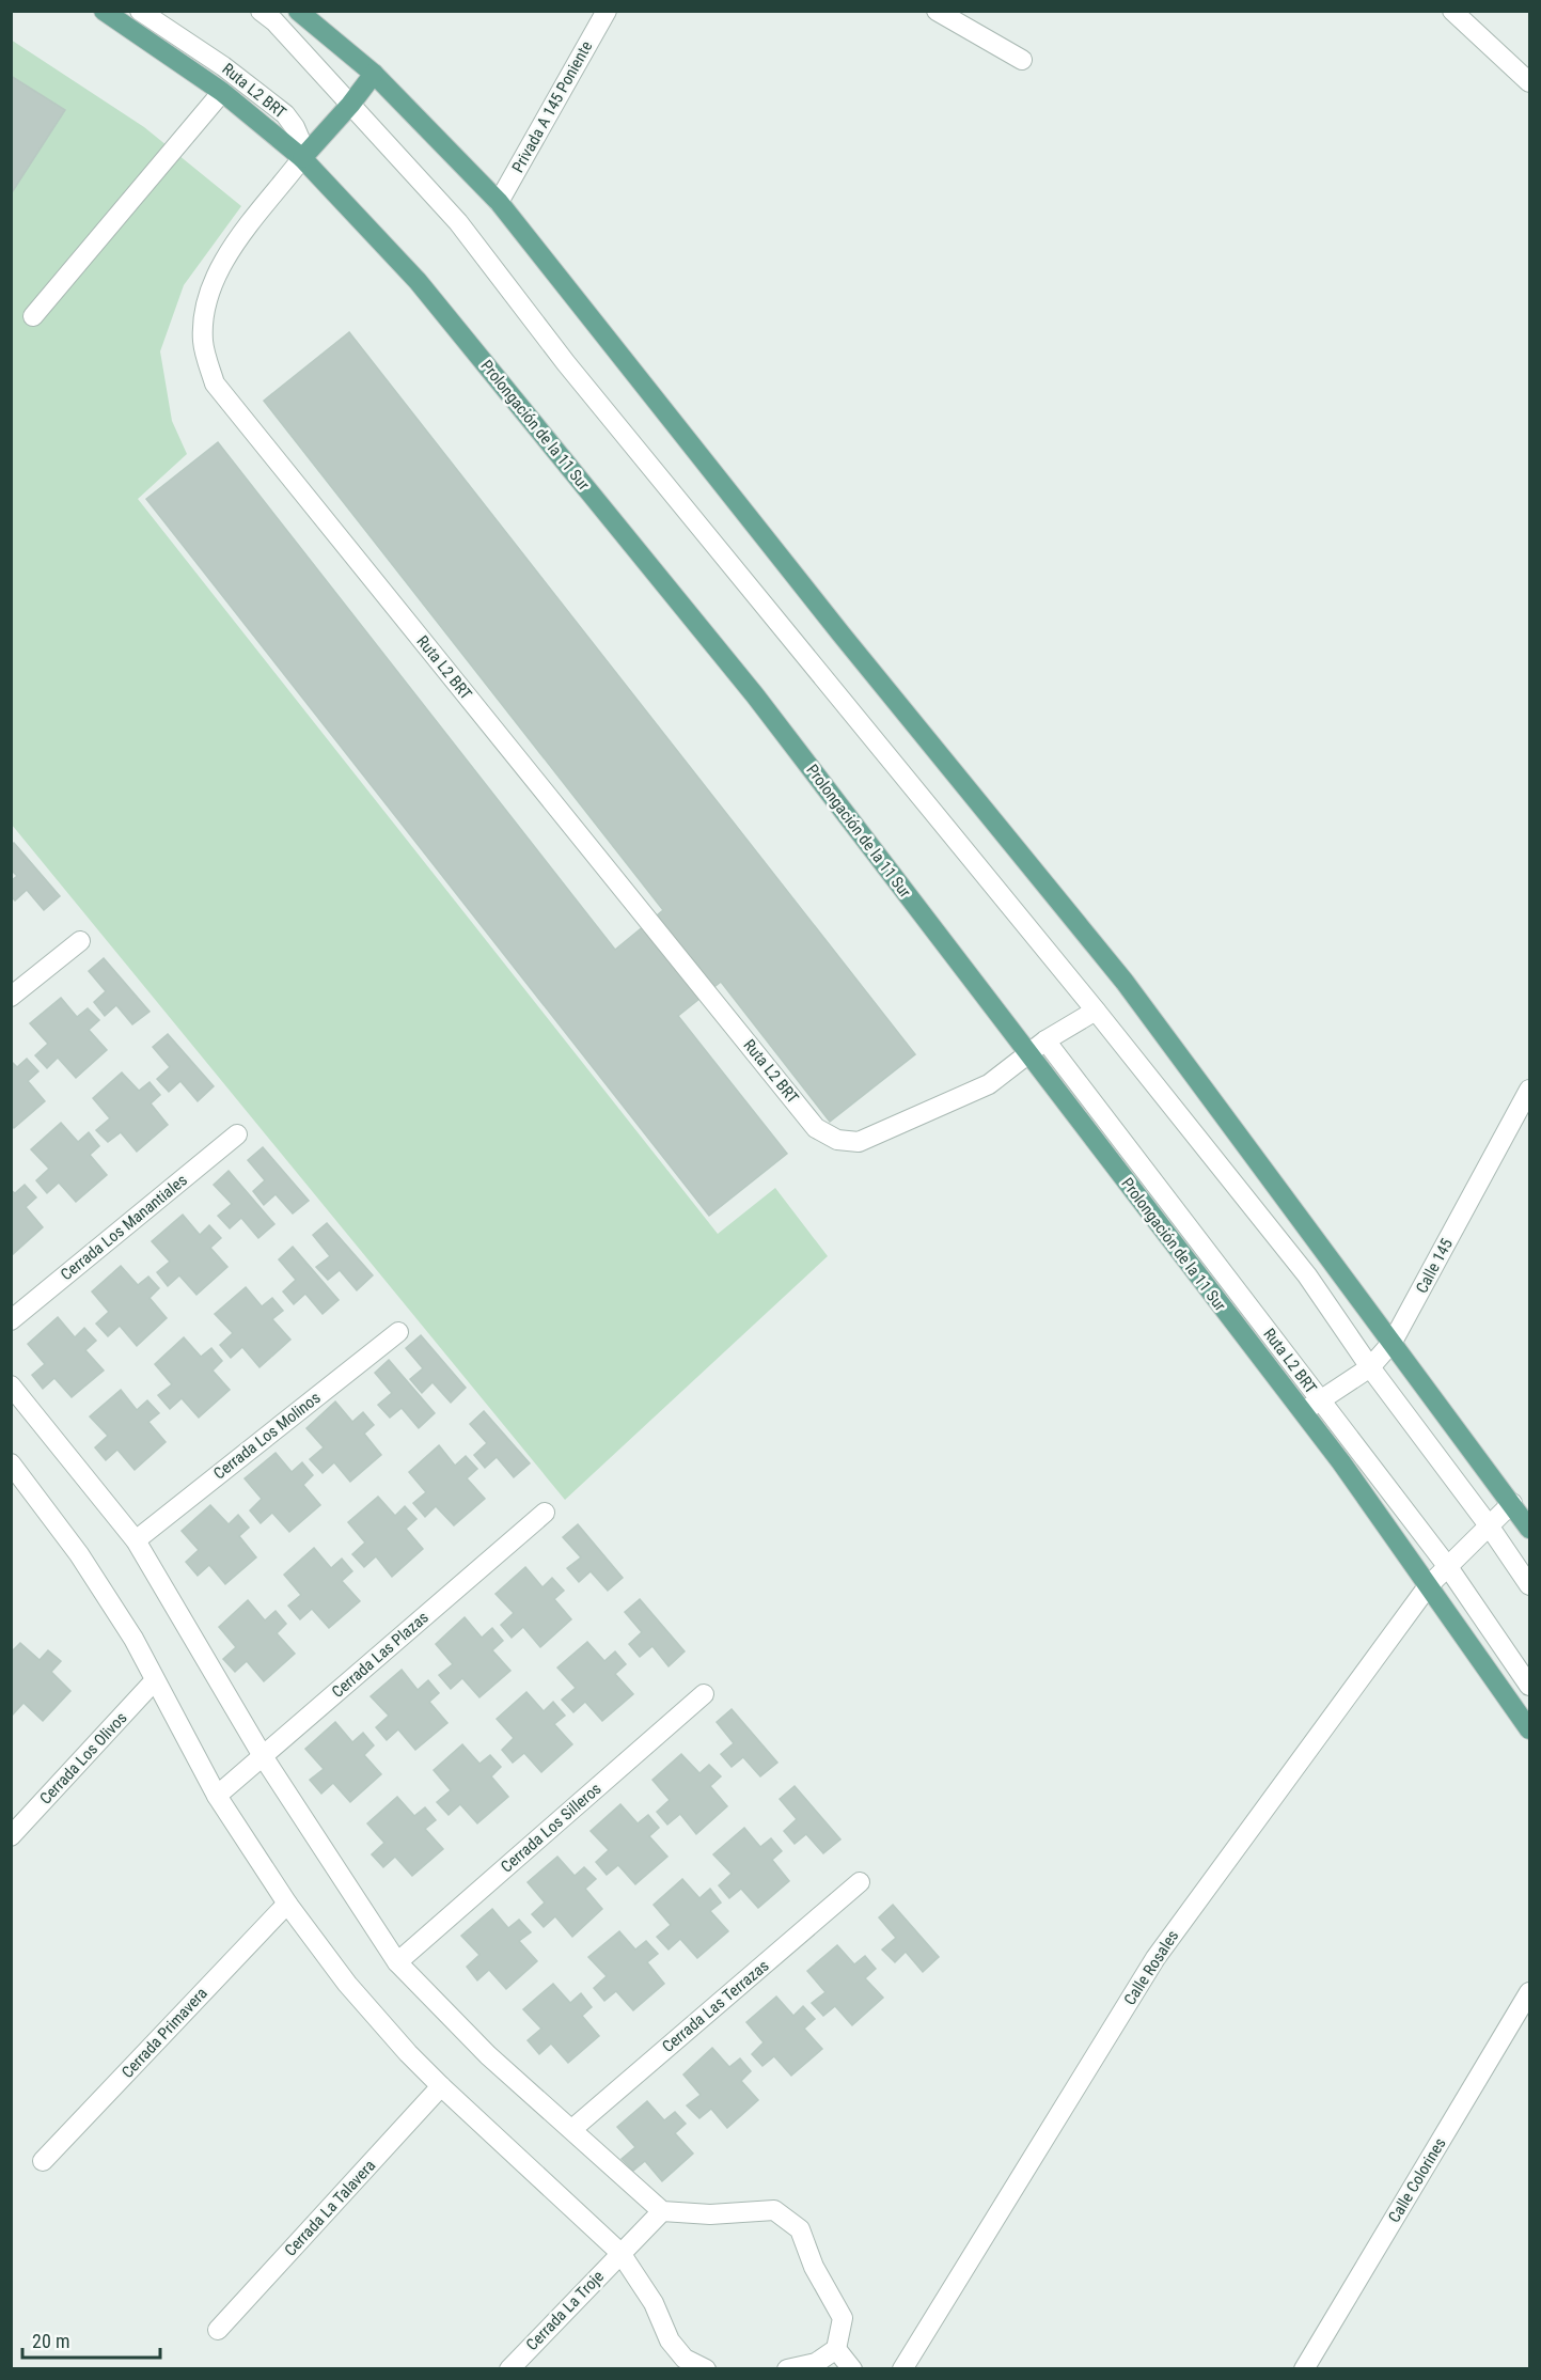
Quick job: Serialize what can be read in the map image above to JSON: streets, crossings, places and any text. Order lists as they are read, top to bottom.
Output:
{
  "streets": {
    "main road": ["Prolongación de la 11 Sur"],
    "street": [
      "Ruta L2 BRT",
      "Privada A 145 Poniente",
      "Cerrada Los Manantiales",
      "Calle 145",
      "Cerrada Los Molinos",
      "Cerrada Las Plazas",
      "Cerrada Los Olivos",
      "Cerrada Los Silleros",
      "Calle Rosales",
      "Cerrada Las Terrazas",
      "Cerrada Primavera",
      "Calle Colorines",
      "Cerrada La Talavera",
      "Cerrada La Troje"
    ]
  },
  "crossings": [
    ["Ruta L2 BRT", "Prolongación de la 11 Sur"],
    ["Ruta L2 BRT", "Calle 145"],
    ["Ruta L2 BRT", "Calle Rosales"],
    ["Prolongación de la 11 Sur", "Calle 145"],
    ["Prolongación de la 11 Sur", "Calle Rosales"]
  ],
  "scale_bar": "20 m"
}
